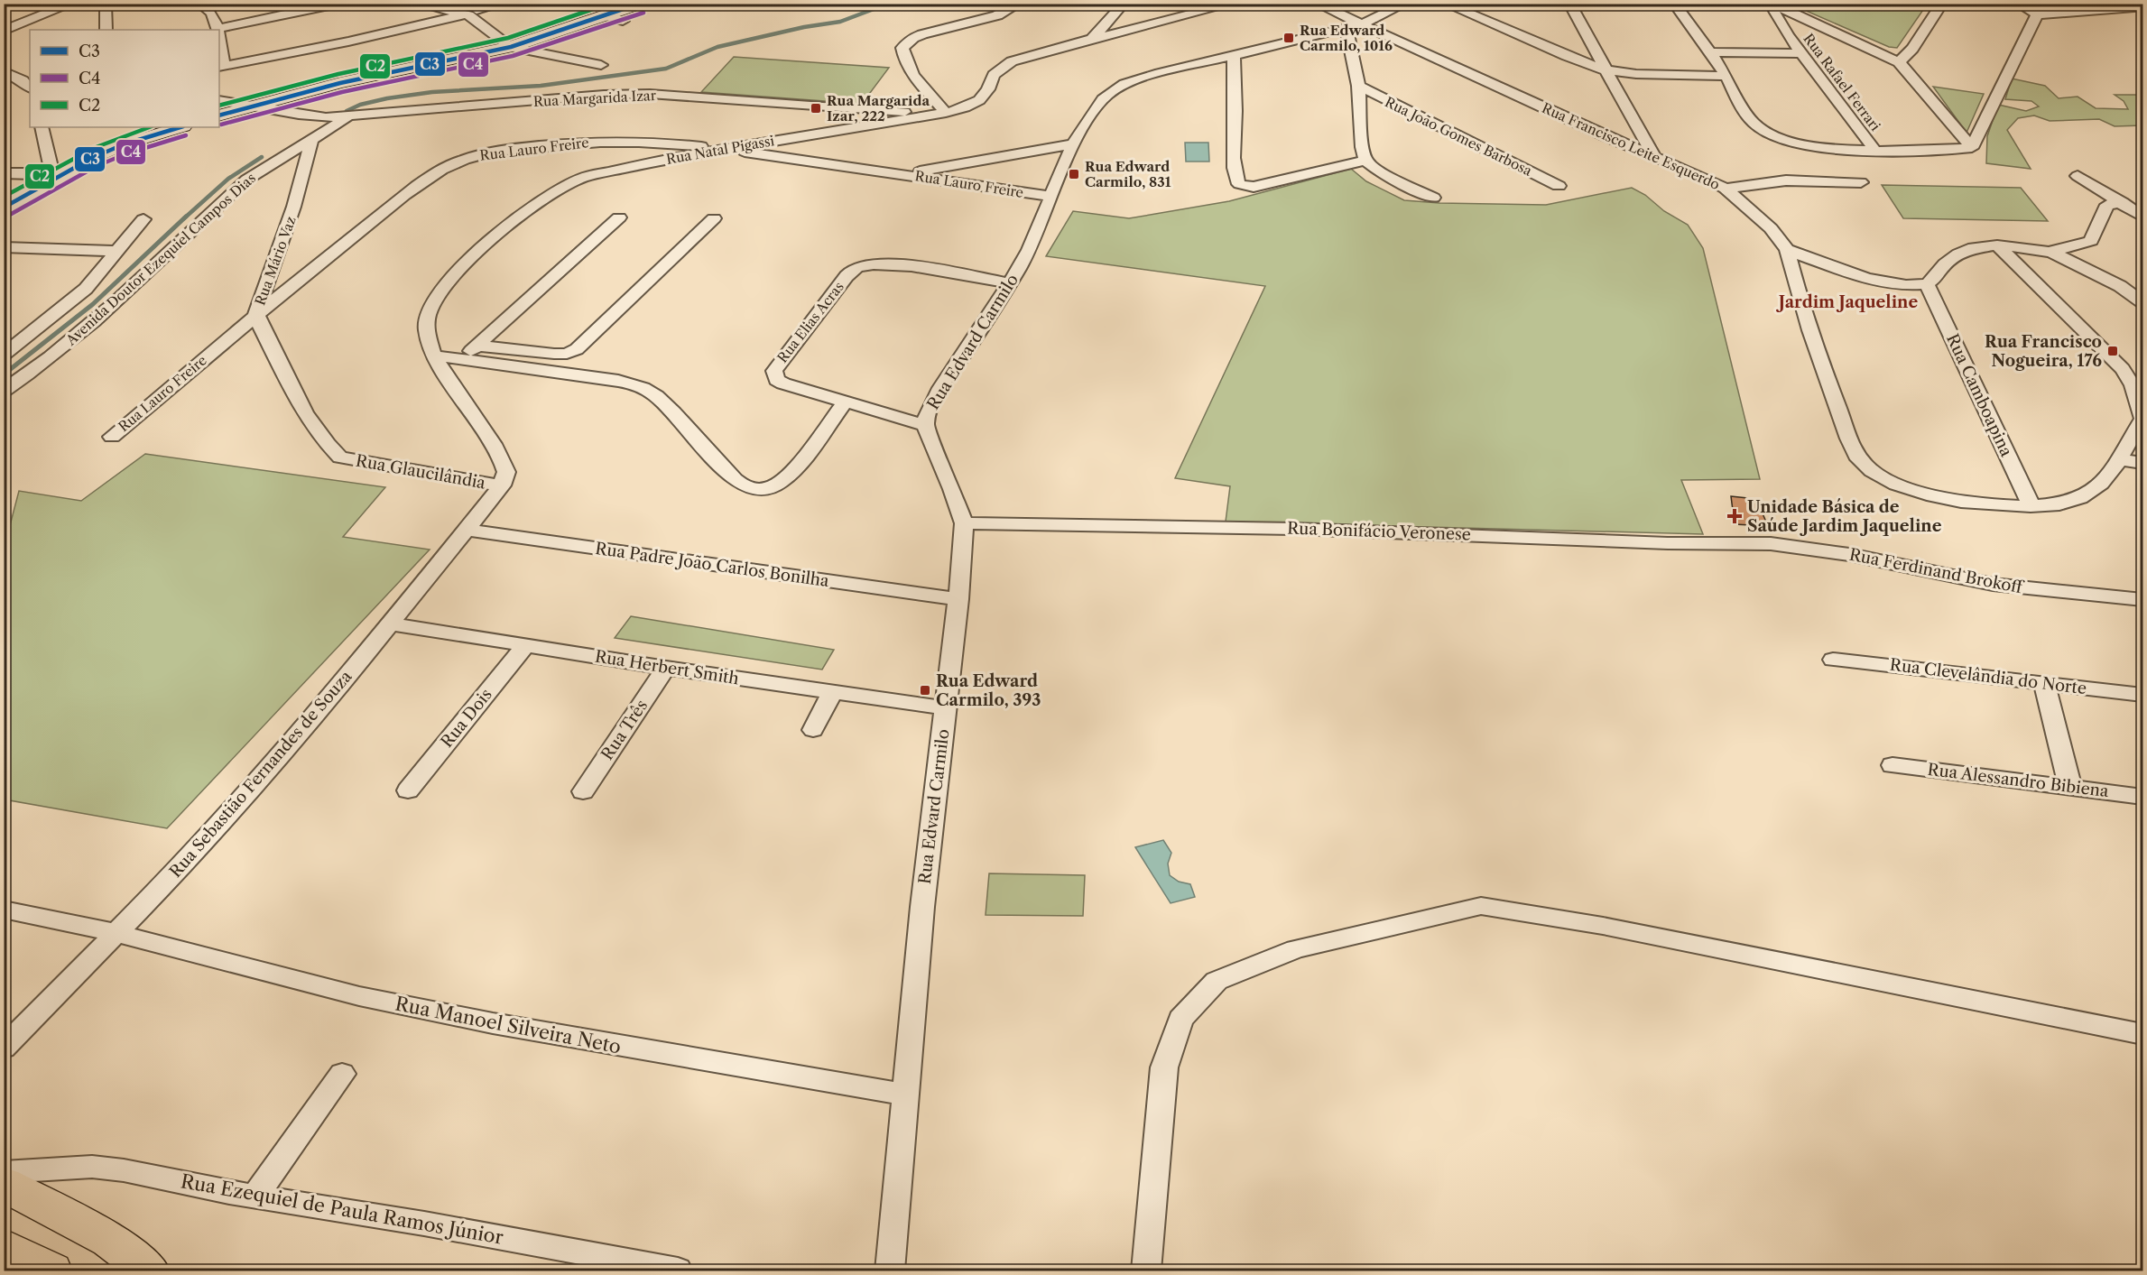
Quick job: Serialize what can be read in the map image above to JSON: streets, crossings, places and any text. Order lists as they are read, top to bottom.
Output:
{
  "streets": {
    "street": [
      "Rua Rafael Ferrari",
      "Rua Margarida Izar",
      "Rua João Gomes Barbosa",
      "Rua Francisco Leite Esquerdo",
      "Rua Lauro Freire",
      "Rua Natal Pigassi",
      "Avenida Doutor Ezequiel Campos Dias",
      "Rua Mário Vaz",
      "Rua Elias Acras",
      "Rua Edvard Carmilo",
      "Rua Camboapina",
      "Rua Glaucilândia",
      "Rua Bonifácio Veronese",
      "Rua Padre João Carlos Bonilha",
      "Rua Ferdinand Brokoff",
      "Rua Herbert Smith",
      "Rua Clevelândia do Norte",
      "Rua Dois",
      "Rua Três",
      "Rua Sebastião Fernandes de Souza",
      "Rua Alessandro Bibiena",
      "Rua Manoel Silveira Neto",
      "Rua Ezequiel de Paula Ramos Júnior"
    ]
  },
  "crossings": [
    ["Rua Margarida Izar", "Rua Natal Pigassi"],
    ["Rua Margarida Izar", "Avenida Doutor Ezequiel Campos Dias"],
    ["Rua Francisco Leite Esquerdo", "Rua Edvard Carmilo"],
    ["Rua Lauro Freire", "Rua Natal Pigassi"],
    ["Rua Lauro Freire", "Rua Mário Vaz"],
    ["Rua Lauro Freire", "Rua Edvard Carmilo"],
    ["Rua Natal Pigassi", "Rua Glaucilândia"],
    ["Rua Natal Pigassi", "Rua Sebastião Fernandes de Souza"],
    ["Avenida Doutor Ezequiel Campos Dias", "Rua Mário Vaz"],
    ["Rua Mário Vaz", "Rua Glaucilândia"],
    ["Rua Elias Acras", "Rua Edvard Carmilo"],
    ["Rua Edvard Carmilo", "Rua Bonifácio Veronese"],
    ["Rua Edvard Carmilo", "Rua Padre João Carlos Bonilha"],
    ["Rua Edvard Carmilo", "Rua Herbert Smith"],
    ["Rua Edvard Carmilo", "Rua Manoel Silveira Neto"],
    ["Rua Glaucilândia", "Rua Sebastião Fernandes de Souza"],
    ["Rua Bonifácio Veronese", "Rua Ferdinand Brokoff"],
    ["Rua Padre João Carlos Bonilha", "Rua Sebastião Fernandes de Souza"],
    ["Rua Herbert Smith", "Rua Dois"],
    ["Rua Herbert Smith", "Rua Três"],
    ["Rua Herbert Smith", "Rua Sebastião Fernandes de Souza"],
    ["Rua Sebastião Fernandes de Souza", "Rua Manoel Silveira Neto"]
  ],
  "districts": ["Jardim Jaqueline"],
  "places": {
    "transit": [
      "Rua Edward Carmilo, 1016",
      "Rua Margarida Izar, 222",
      "Rua Edward Carmilo, 831",
      "Rua Francisco Nogueira, 176",
      "Rua Edward Carmilo, 393"
    ],
    "health": ["Unidade Básica de Saúde Jardim Jaqueline"]
  },
  "lines": ["transit line C3", "transit line C2", "transit line C4"],
  "legend": ["C3", "C4", "C2"]
}
